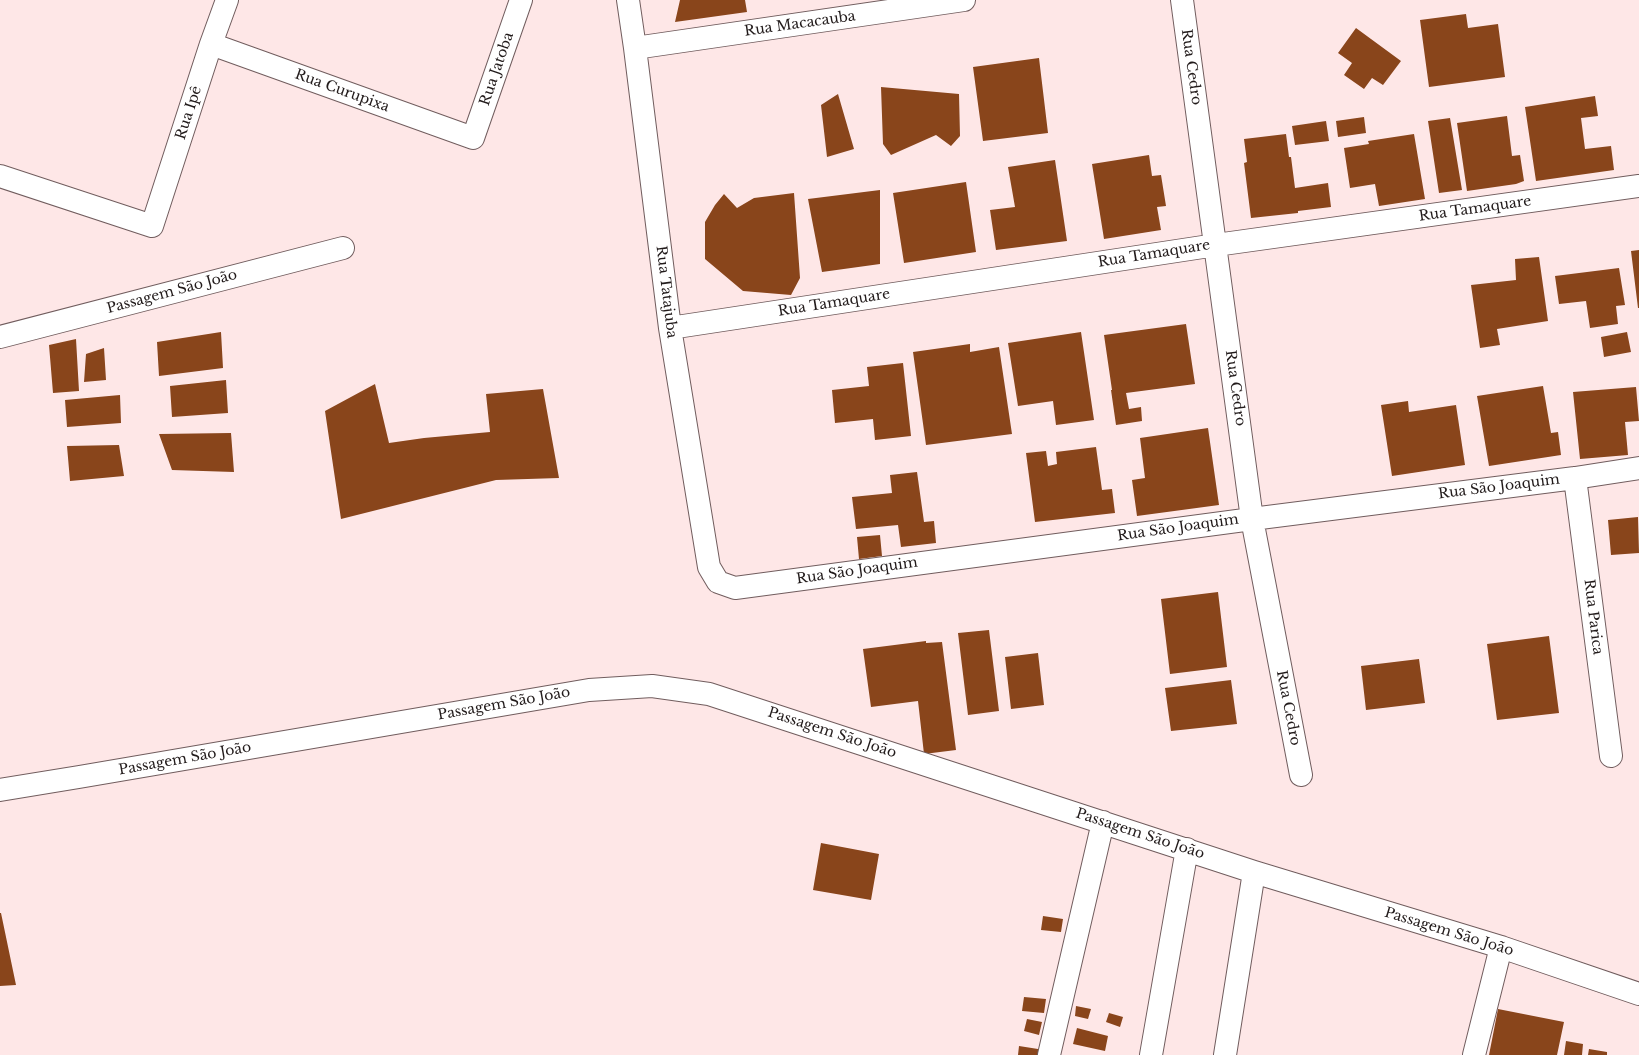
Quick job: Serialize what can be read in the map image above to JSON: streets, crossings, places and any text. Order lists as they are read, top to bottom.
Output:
{
  "streets": {
    "street": [
      "Rua Macacauba",
      "Rua Cedro",
      "Rua Jatoba",
      "Rua Curupixa",
      "Rua Ipê",
      "Rua Tamaquare",
      "Passagem São João",
      "Rua Tatajuba",
      "Rua São Joaquim",
      "Rua Parica"
    ]
  },
  "crossings": [
    ["Rua Macacauba", "Rua Tatajuba"],
    ["Rua Cedro", "Rua Tamaquare"],
    ["Rua Cedro", "Rua São Joaquim"],
    ["Rua Jatoba", "Rua Curupixa"],
    ["Rua Curupixa", "Rua Ipê"],
    ["Rua Tamaquare", "Rua Tatajuba"],
    ["Rua Tatajuba", "Rua São Joaquim"],
    ["Rua São Joaquim", "Rua Parica"]
  ]
}
